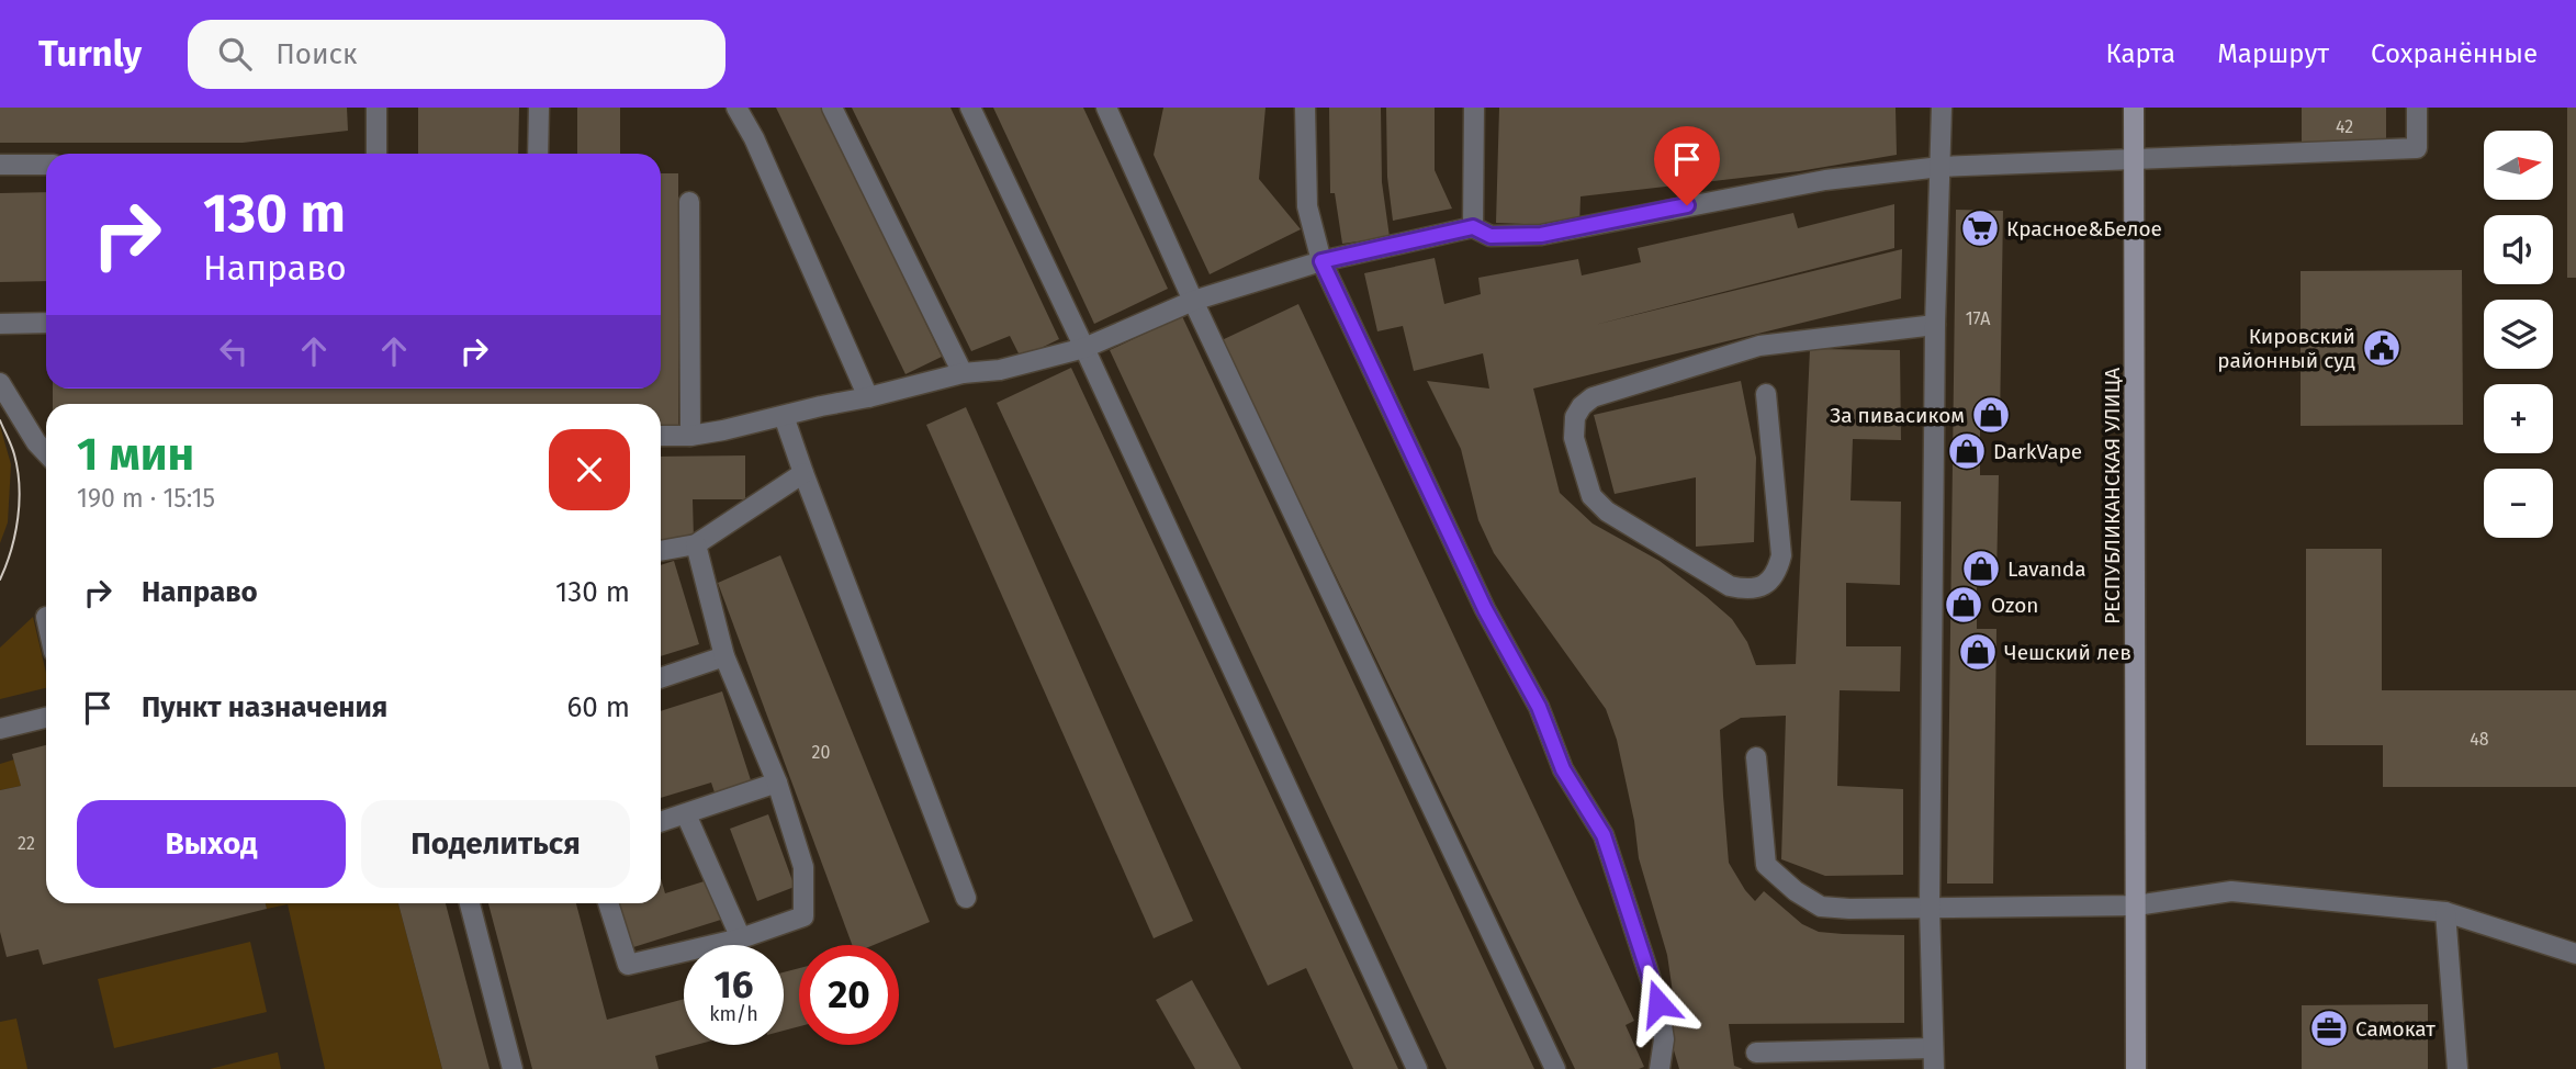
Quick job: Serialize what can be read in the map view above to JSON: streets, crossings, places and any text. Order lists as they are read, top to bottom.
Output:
{
  "streets": {
    "main road": ["РЕСПУБЛИКАНСКАЯ УЛИЦА"]
  },
  "places": {
    "supermarket": ["Красное&Белое"],
    "public building": ["Кировский районный суд"],
    "shop": [
      "За пивасиком",
      "DarkVape",
      "Lavanda",
      "Ozon",
      "Чешский лев"
    ],
    "office": ["Самокат"]
  },
  "house_numbers": [
    "42",
    "17А",
    "48",
    "20",
    "22"
  ],
  "north": "right",
  "page": {
    "header": "Turnly",
    "search": "Поиск",
    "nav": ["Карта", "Маршрут", "Сохранённые"],
    "map_buttons": ["+", "−"],
    "turn": ["130 m", "Направо"],
    "heading": ["1 мин", "190 m · 15:15"],
    "list": [
      {
        "name": "Направо",
        "value": "130 m"
      },
      {
        "name": "Пункт назначения",
        "value": "60 m"
      }
    ],
    "buttons": ["Выход", "Поделиться"],
    "speed": "16 km/h",
    "limit": "20"
  }
}
